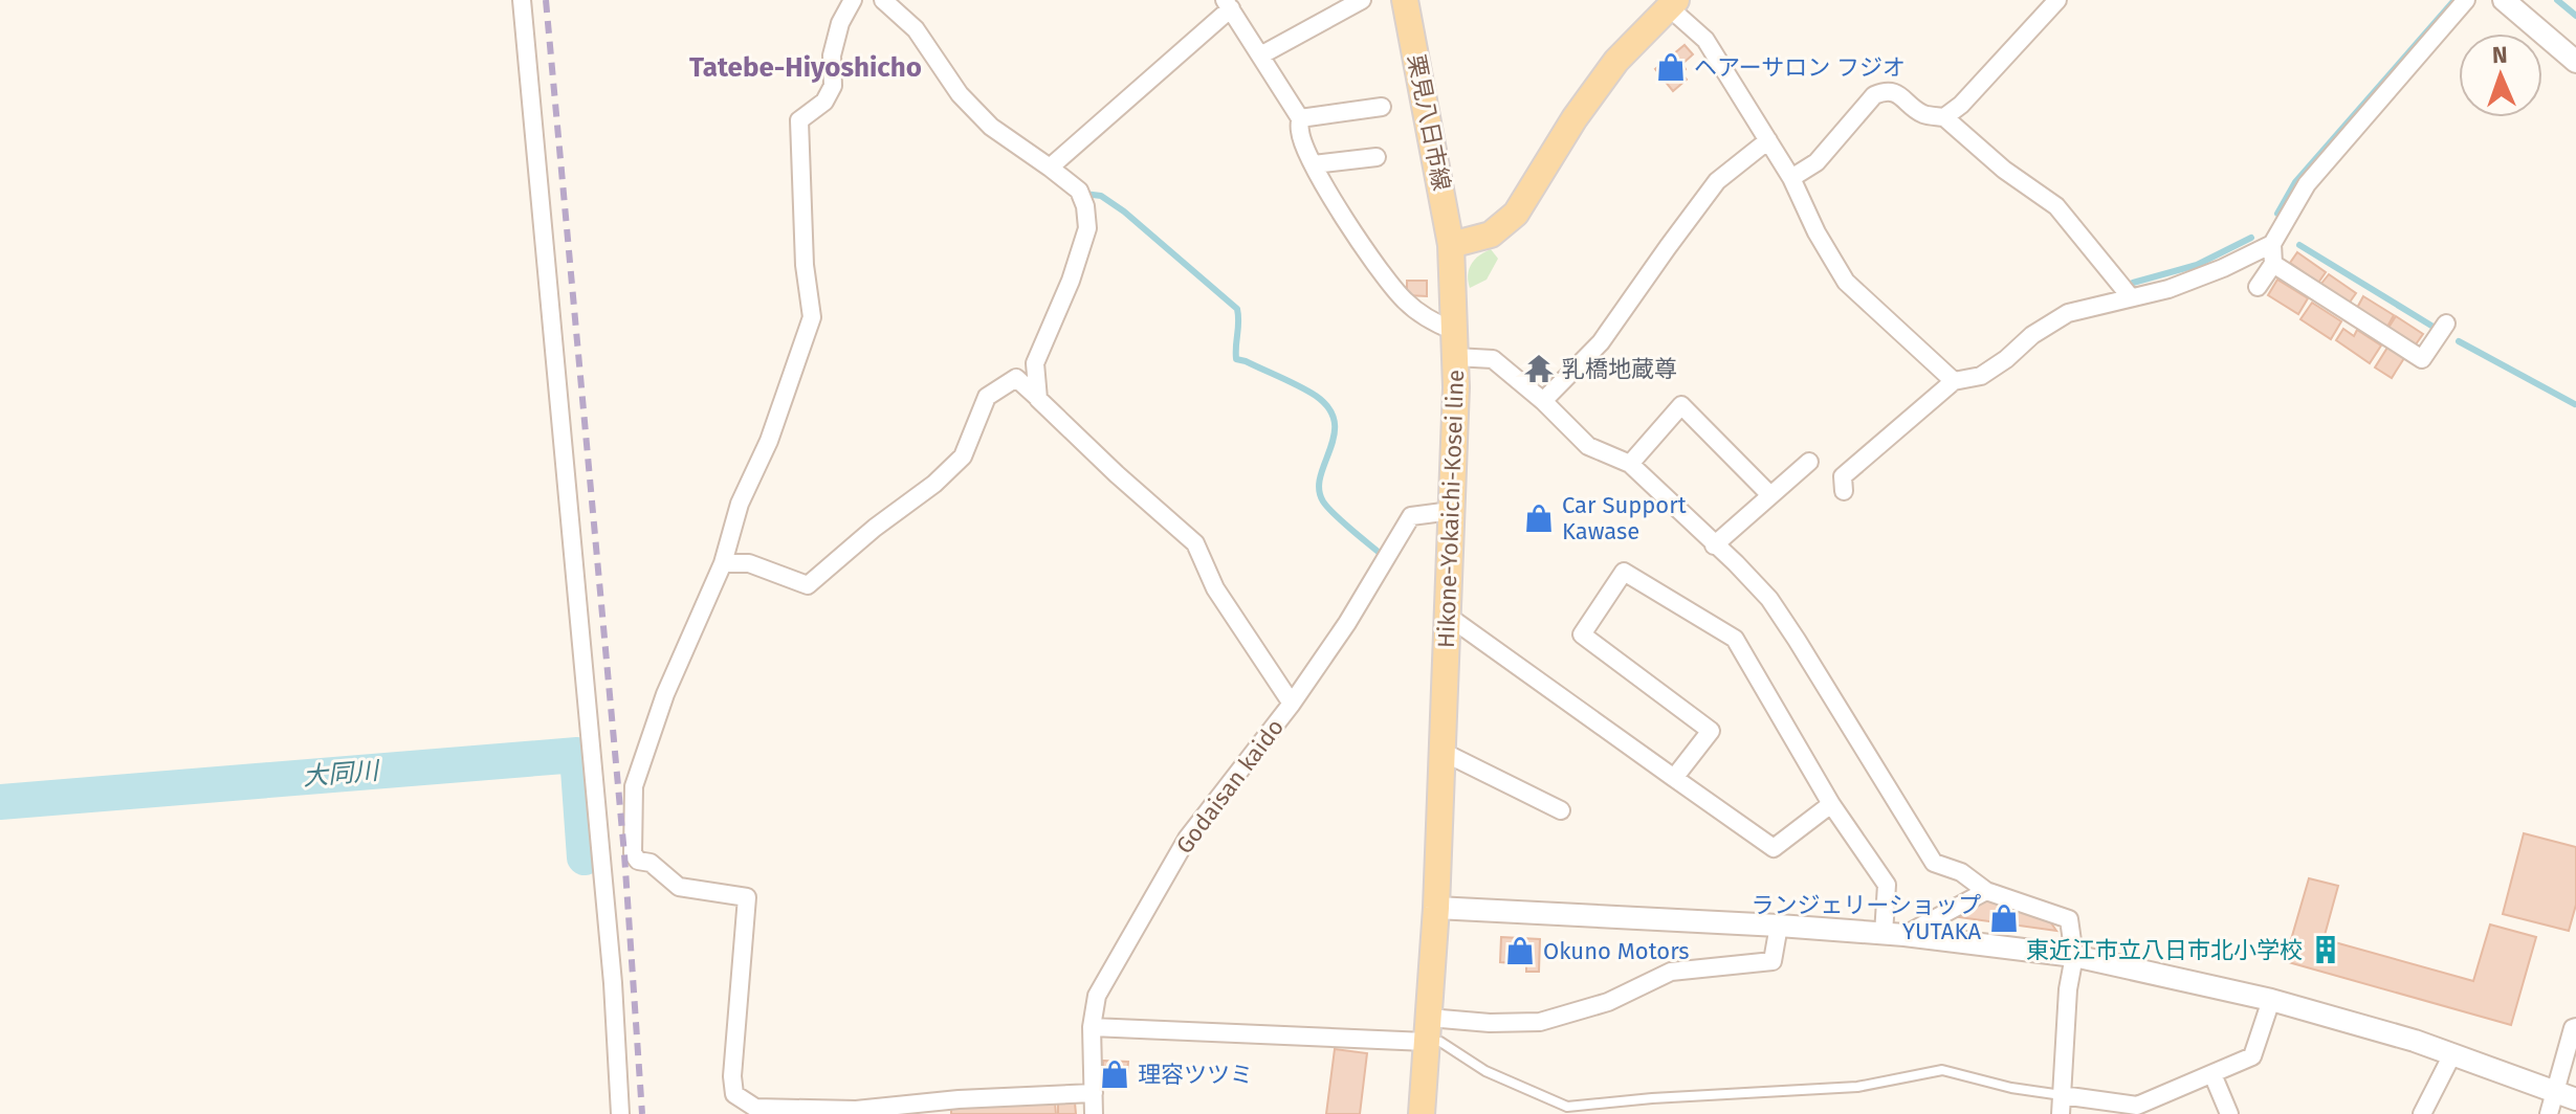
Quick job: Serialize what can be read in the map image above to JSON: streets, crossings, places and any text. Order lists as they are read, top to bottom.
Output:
{
  "streets": {
    "main road": ["栗見八日市線", "Hikone-Yokaichi-Kosei line"],
    "street": ["Godaisan kaido"]
  },
  "crossings": [
    ["栗見八日市線", "Hikone-Yokaichi-Kosei line"],
    ["Hikone-Yokaichi-Kosei line", "Godaisan kaido"]
  ],
  "districts": ["Tatebe-Hiyoshicho"],
  "water": ["大同川"],
  "places": {
    "shop": [
      "ヘアーサロン フジオ",
      "Car Support Kawase",
      "ランジェリーショップ YUTAKA",
      "Okuno Motors",
      "理容ツツミ"
    ],
    "temple": ["乳橋地蔵尊"],
    "building": ["東近江市立八日市北小学校"]
  },
  "north": "top"
}
